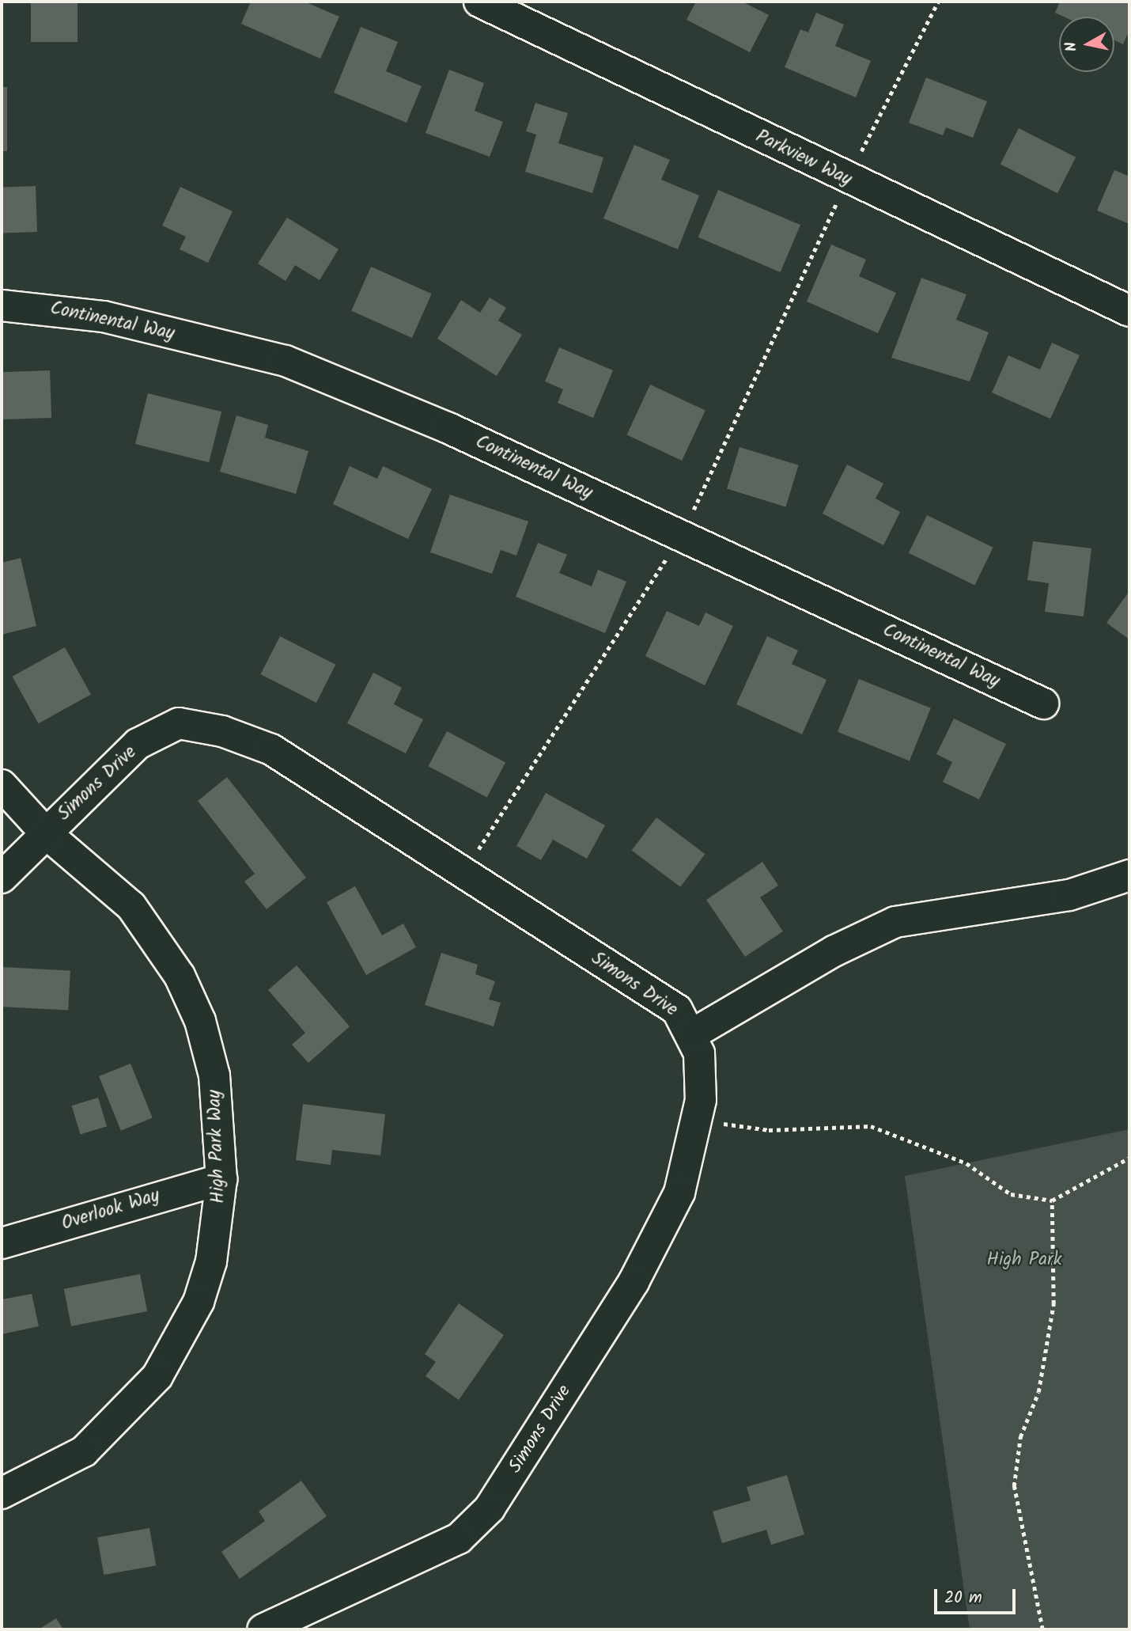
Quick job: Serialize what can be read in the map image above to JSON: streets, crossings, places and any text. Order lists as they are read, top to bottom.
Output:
{
  "streets": {
    "street": [
      "Parkview Way",
      "Continental Way",
      "Simons Drive",
      "High Park Way",
      "Overlook Way"
    ]
  },
  "crossings": [
    ["Simons Drive", "High Park Way"],
    ["High Park Way", "Overlook Way"]
  ],
  "parks": ["High Park"],
  "scale_bar": "20 m",
  "north": "left"
}
